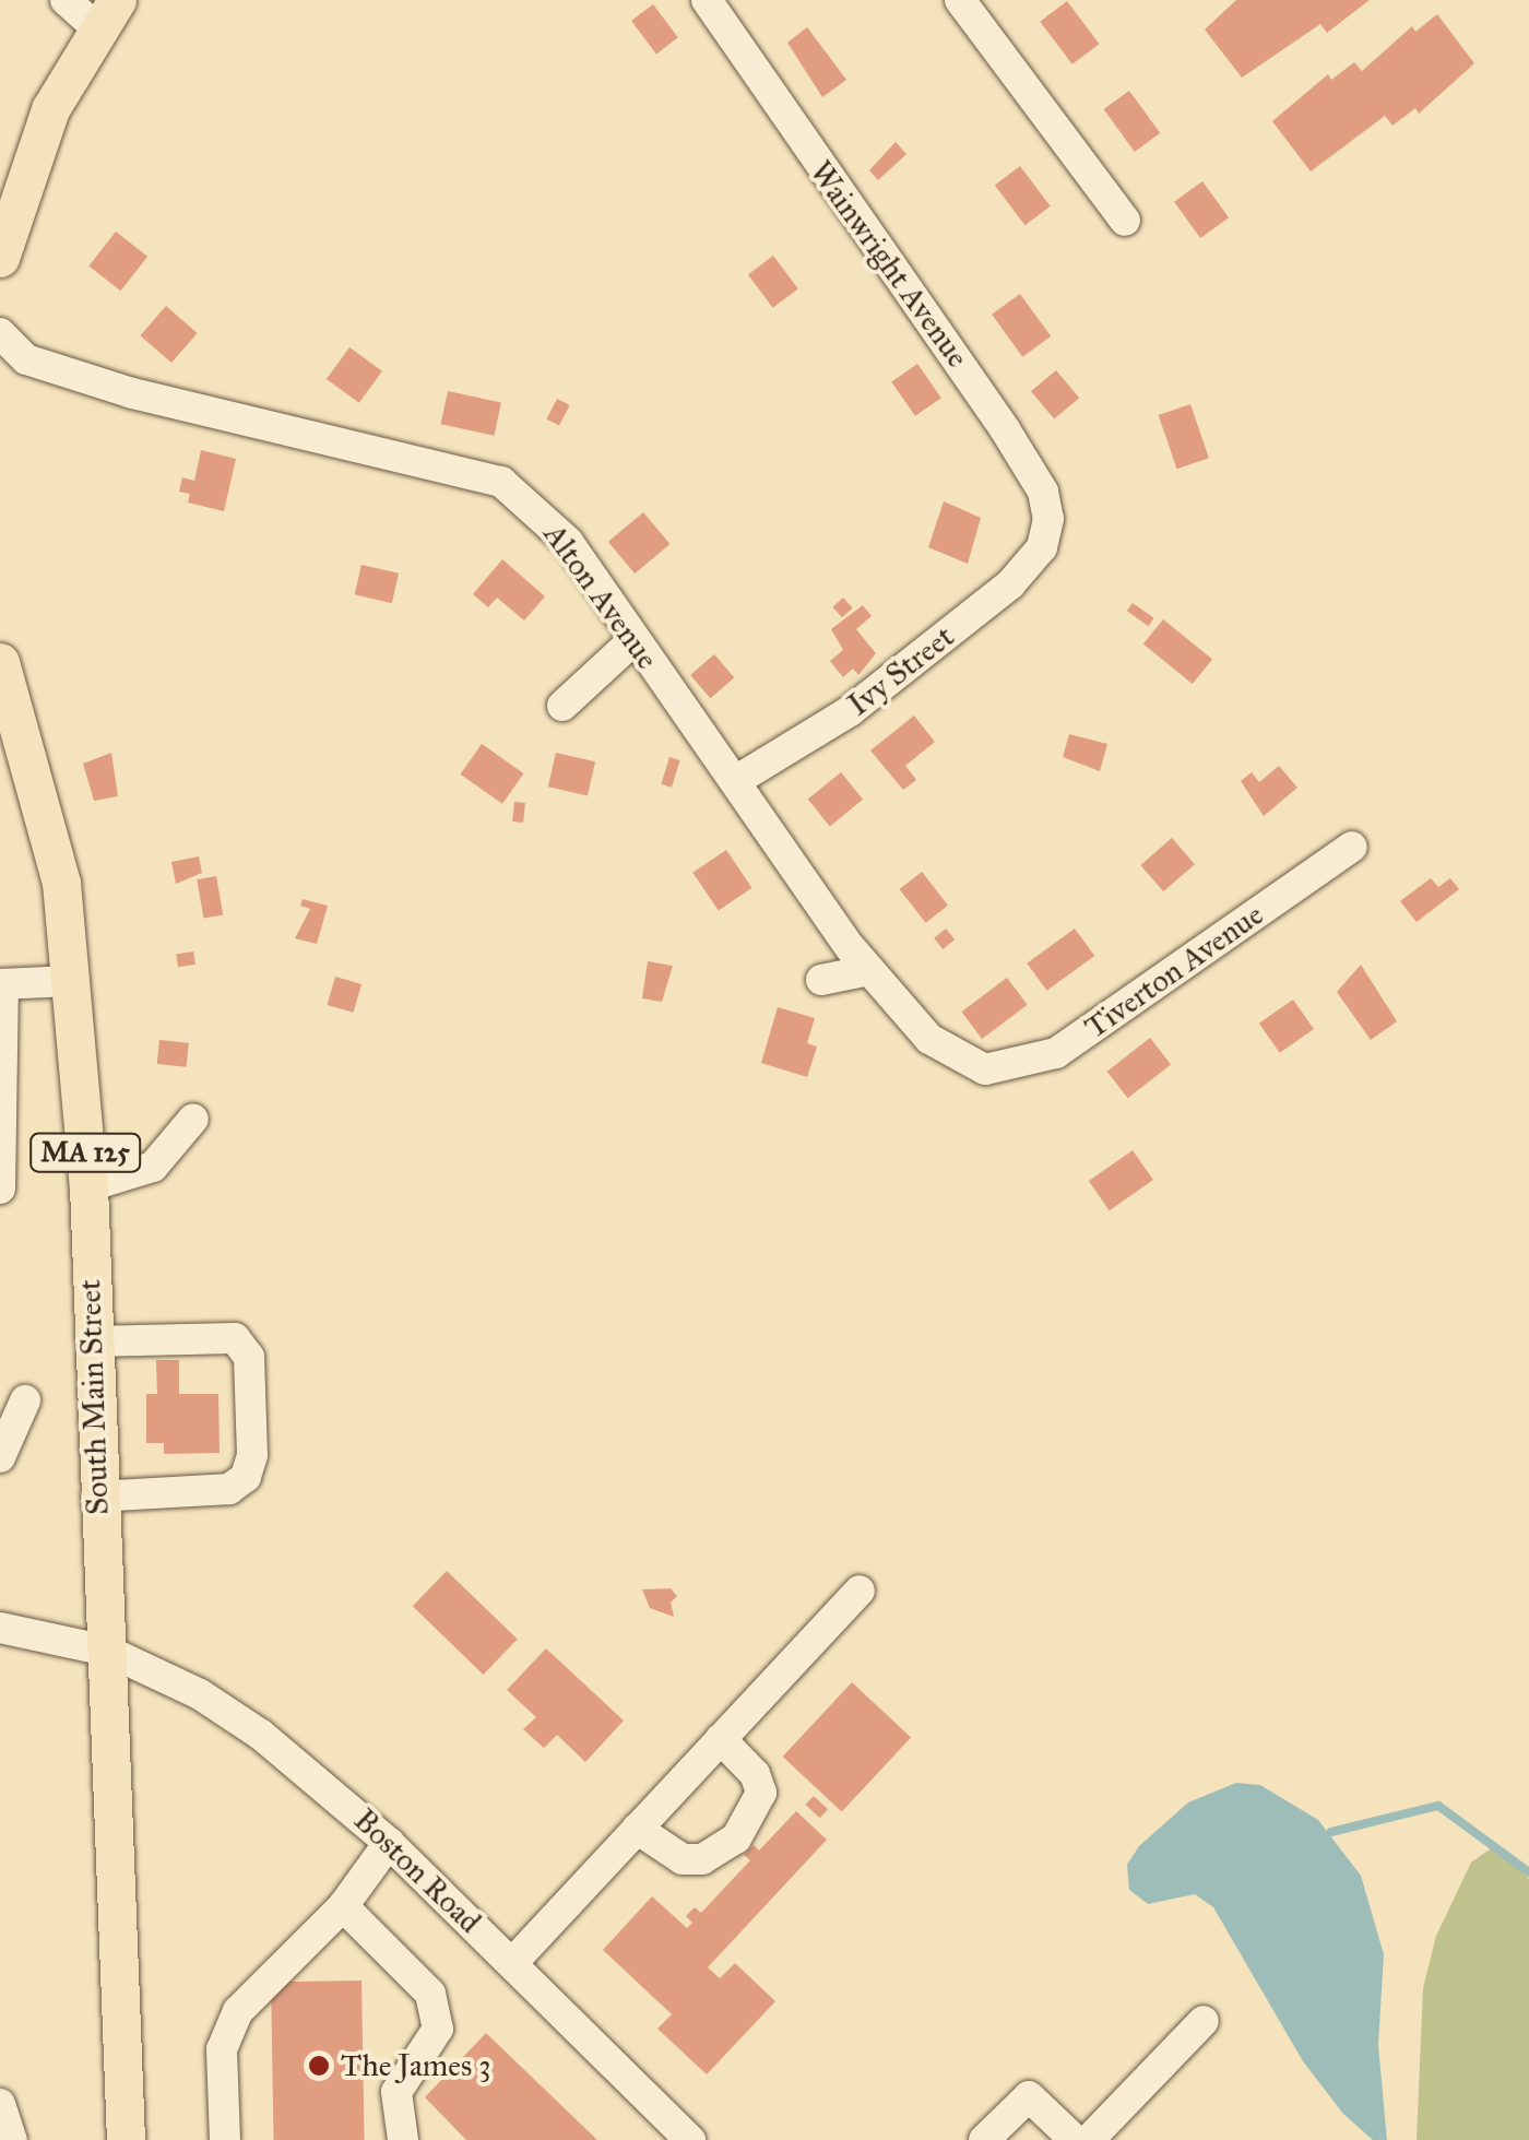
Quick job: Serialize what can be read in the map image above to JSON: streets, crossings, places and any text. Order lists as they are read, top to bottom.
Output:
{
  "streets": {
    "main road": ["MA 125", "South Main Street"],
    "street": [
      "Wainwright Avenue",
      "Alton Avenue",
      "Ivy Street",
      "Tiverton Avenue",
      "Boston Road"
    ]
  },
  "crossings": [
    ["Wainwright Avenue", "Ivy Street"],
    ["Alton Avenue", "Ivy Street"],
    ["Alton Avenue", "Tiverton Avenue"],
    ["South Main Street", "Boston Road"]
  ],
  "places": ["The James 3"]
}
